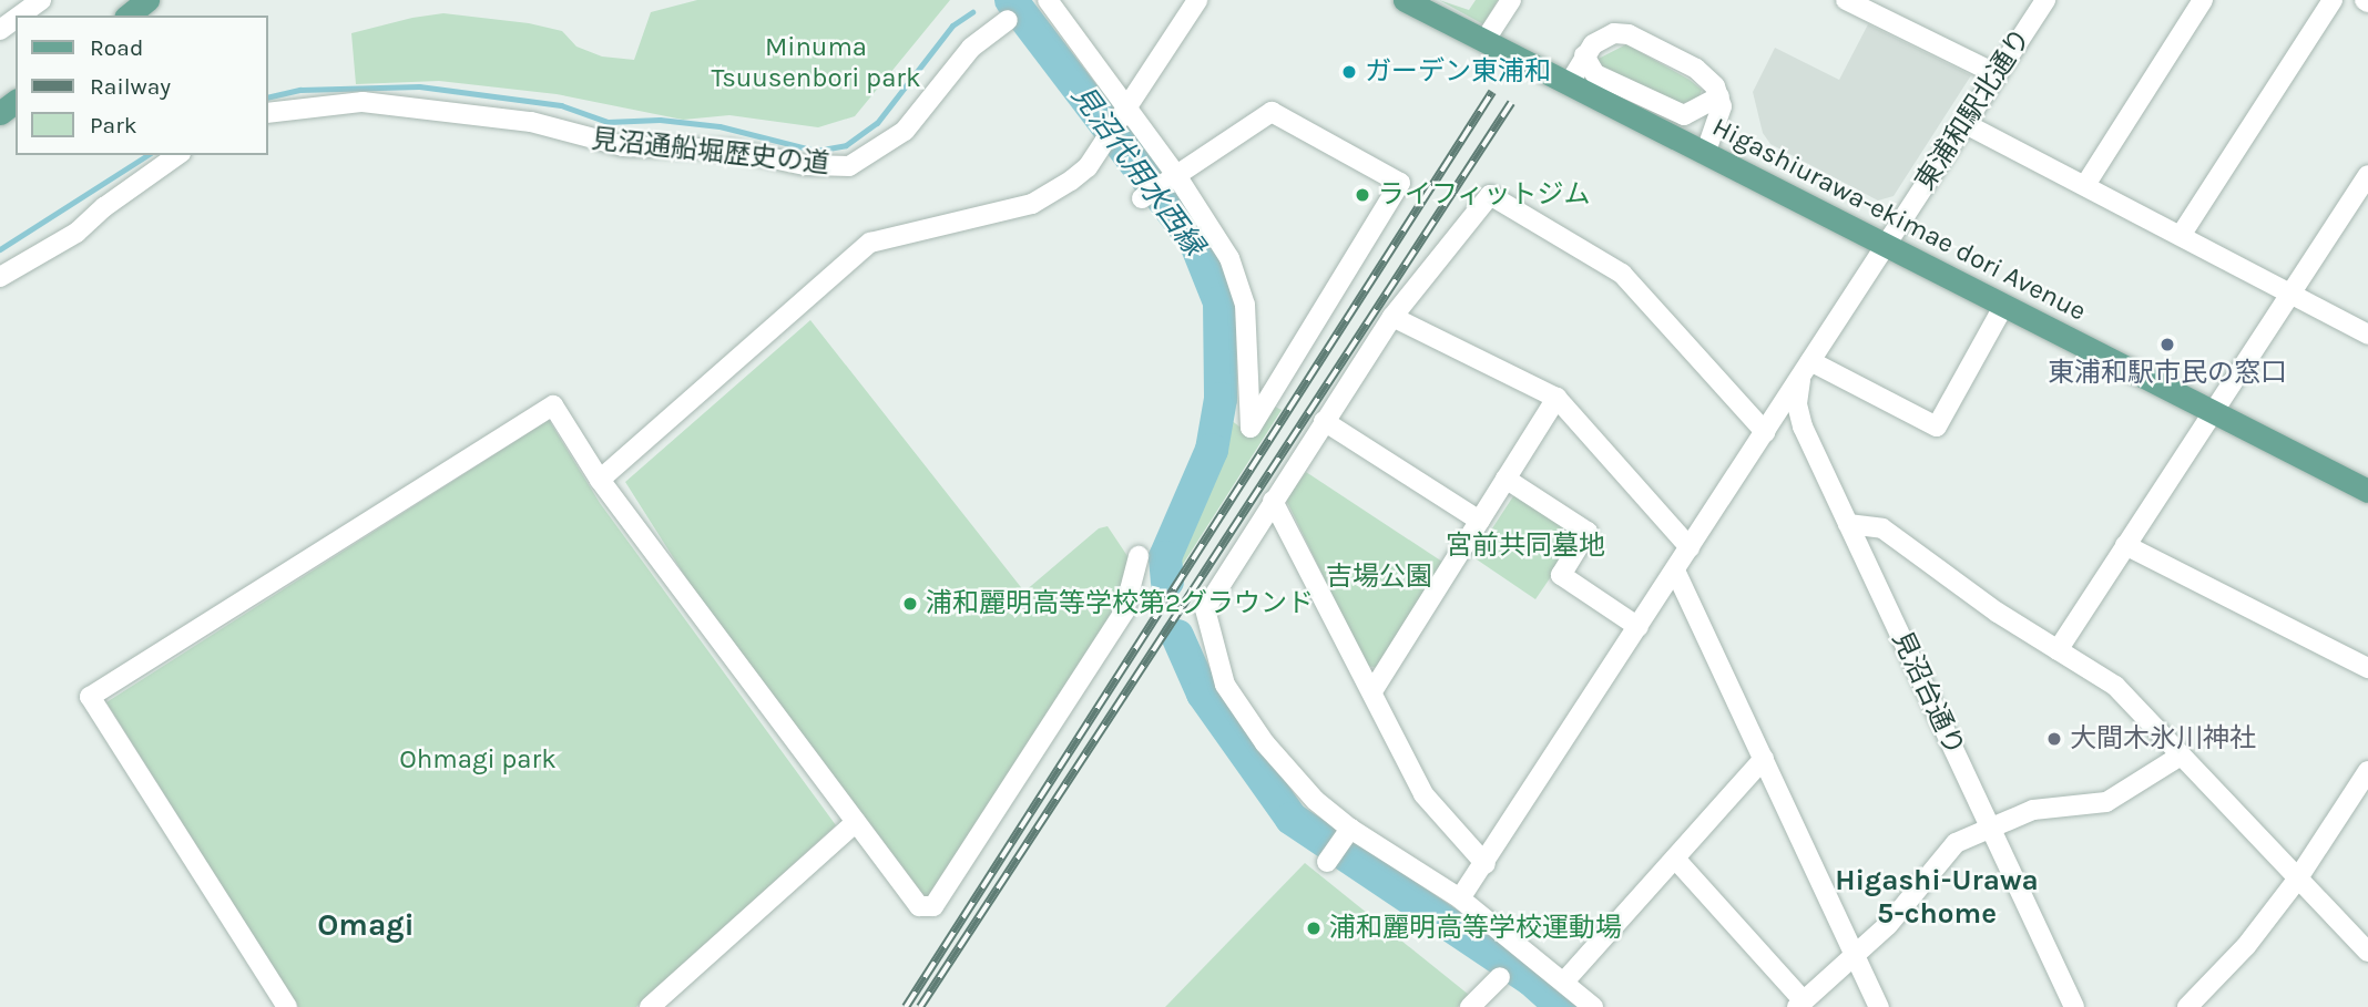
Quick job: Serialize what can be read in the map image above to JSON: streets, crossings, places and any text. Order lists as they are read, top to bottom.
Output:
{
  "streets": {
    "main road": ["Higashiurawa-ekimae dori Avenue"],
    "street": ["東浦和駅北通り", "見沼通船堀歴史の道", "見沼台通り"]
  },
  "crossings": [
    ["東浦和駅北通り", "Higashiurawa-ekimae dori Avenue"],
    ["東浦和駅北通り", "見沼台通り"]
  ],
  "districts": ["Higashi-Urawa 5-chome", "Omagi"],
  "water": ["見沼代用水西縁"],
  "parks": [
    "Minuma Tsuusenbori park",
    "宮前共同墓地",
    "吉場公園",
    "Ohmagi park"
  ],
  "places": [
    "ガーデン東浦和",
    "ライフィットジム",
    "東浦和駅市民の窓口",
    "浦和麗明高等学校第2グラウンド",
    "大間木氷川神社",
    "浦和麗明高等学校運動場"
  ],
  "legend": ["Road", "Railway", "Park"]
}
